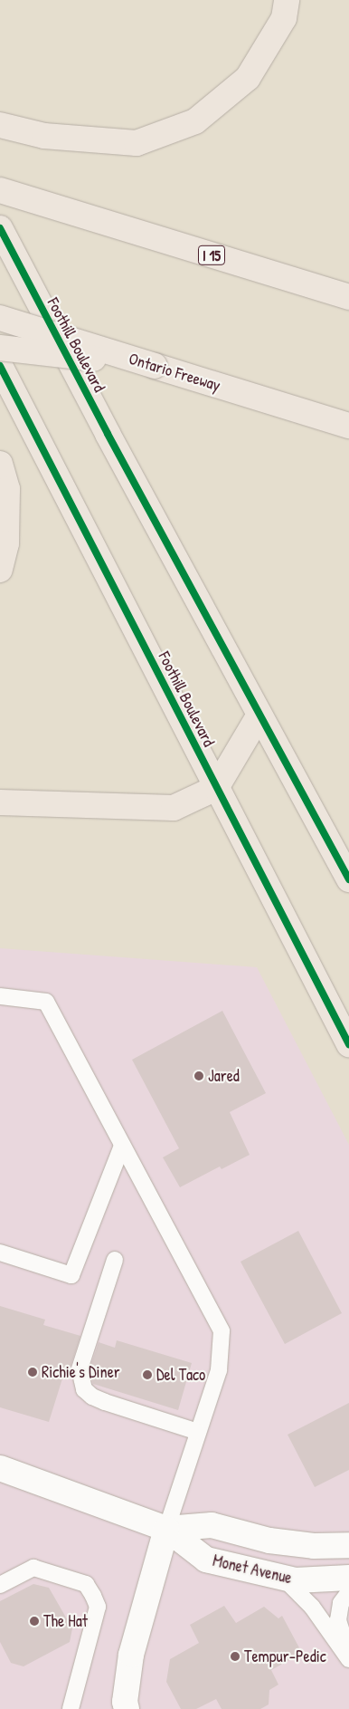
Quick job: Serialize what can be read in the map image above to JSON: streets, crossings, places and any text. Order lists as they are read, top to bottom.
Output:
{
  "streets": {
    "main road": ["I 15", "Foothill Boulevard", "Ontario Freeway"],
    "street": ["Monet Avenue"]
  },
  "places": [
    "Jared",
    "Richie's Diner",
    "Del Taco",
    "The Hat",
    "Tempur-Pedic"
  ]
}
